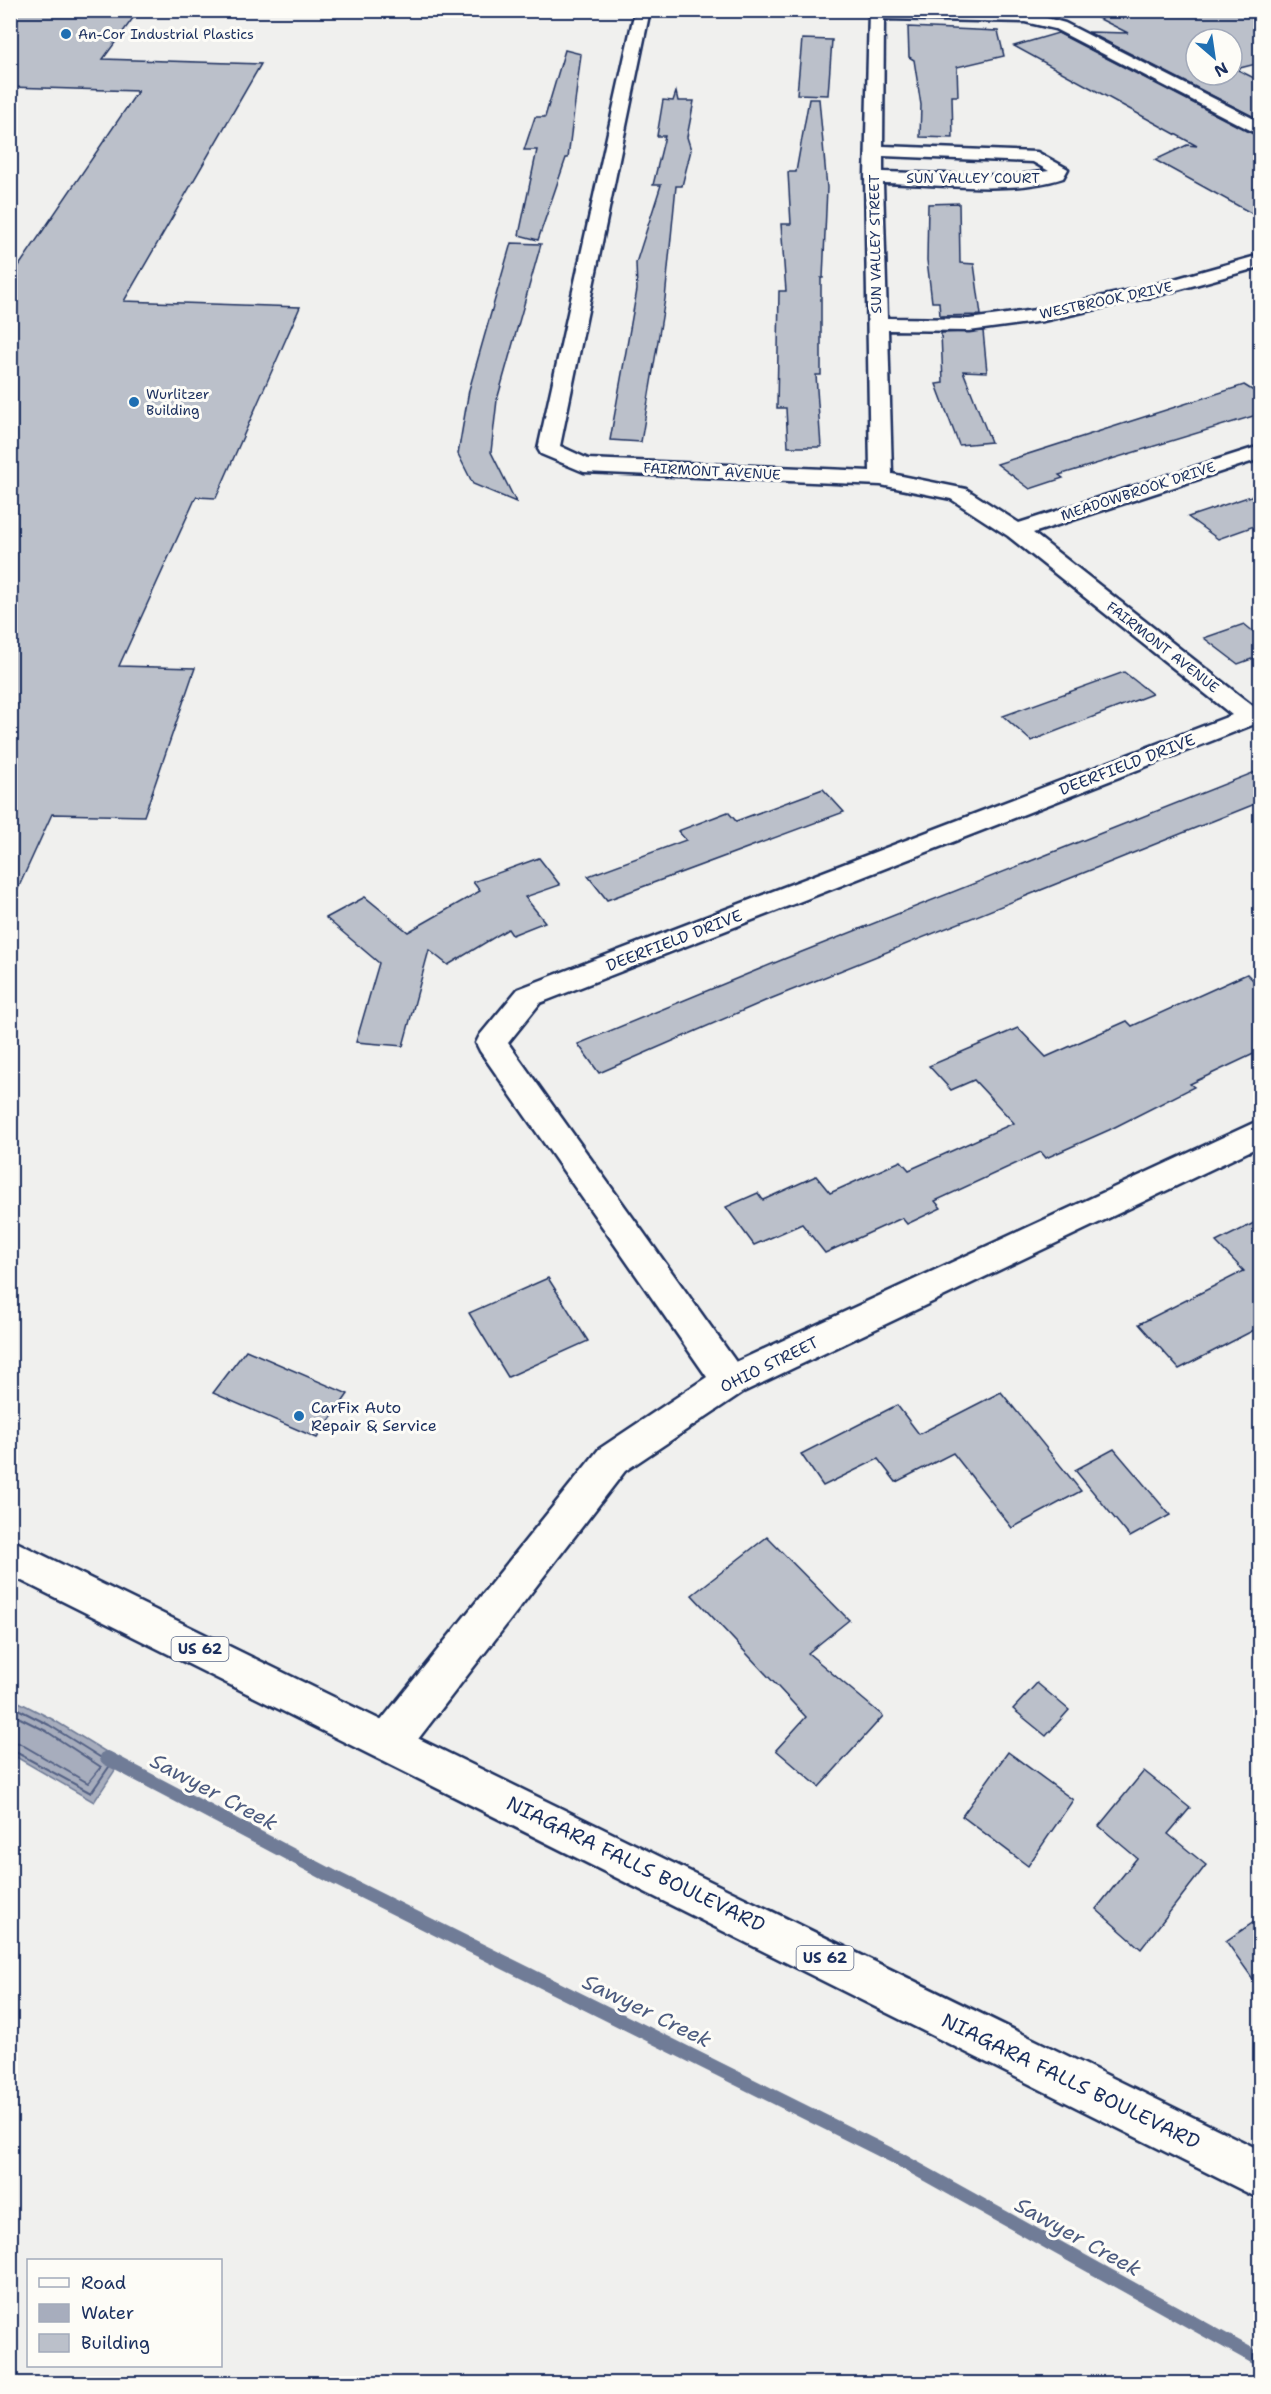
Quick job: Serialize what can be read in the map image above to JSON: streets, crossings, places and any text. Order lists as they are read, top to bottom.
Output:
{
  "streets": {
    "street": [
      "SUN VALLEY COURT",
      "SUN VALLEY STREET",
      "WESTBROOK DRIVE",
      "FAIRMONT AVENUE",
      "MEADOWBROOK DRIVE",
      "DEERFIELD DRIVE",
      "OHIO STREET",
      "US 62",
      "NIAGARA FALLS BOULEVARD"
    ]
  },
  "crossings": [
    ["SUN VALLEY COURT", "SUN VALLEY STREET"],
    ["SUN VALLEY STREET", "WESTBROOK DRIVE"],
    ["SUN VALLEY STREET", "FAIRMONT AVENUE"],
    ["FAIRMONT AVENUE", "MEADOWBROOK DRIVE"],
    ["FAIRMONT AVENUE", "DEERFIELD DRIVE"],
    ["DEERFIELD DRIVE", "OHIO STREET"],
    ["OHIO STREET", "NIAGARA FALLS BOULEVARD"]
  ],
  "water": ["Sawyer Creek"],
  "places": ["An-Cor Industrial Plastics", "Wurlitzer Building", "CarFix Auto Repair & Service"],
  "legend": ["Road", "Water", "Building"],
  "north": "bottom right"
}
